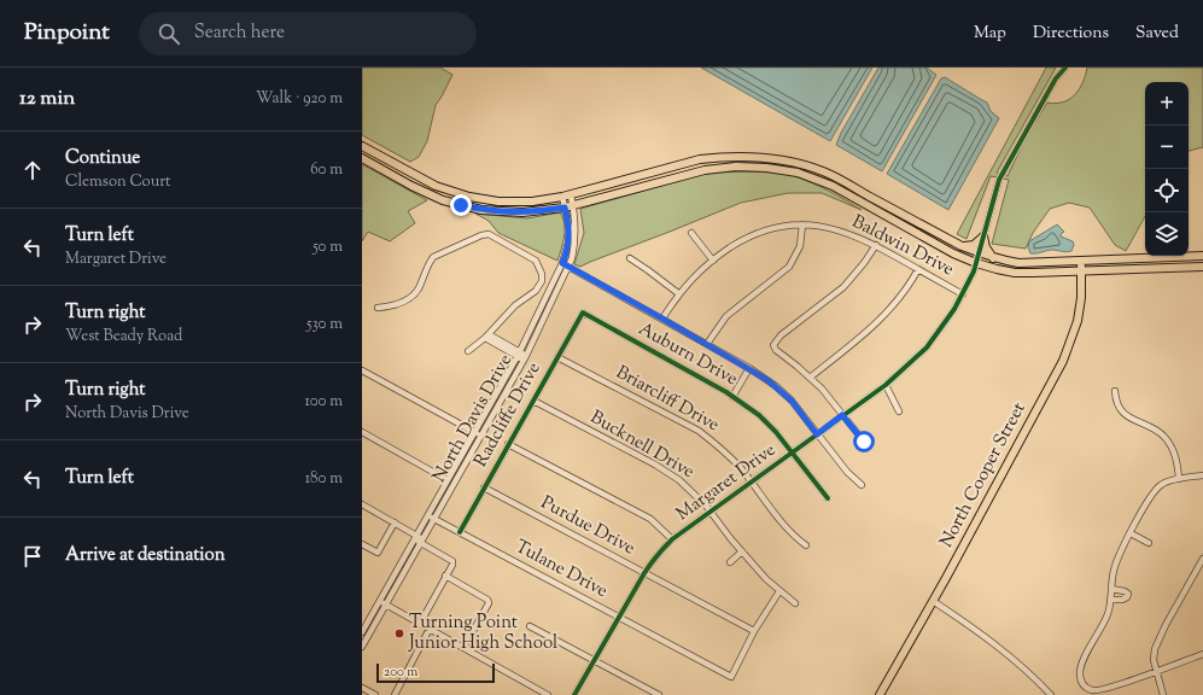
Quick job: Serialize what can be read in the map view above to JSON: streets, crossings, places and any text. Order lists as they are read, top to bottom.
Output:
{
  "streets": {
    "main road": ["North Cooper Street"],
    "street": [
      "Baldwin Drive",
      "Auburn Drive",
      "Briarcliff Drive",
      "Radcliffe Drive",
      "North Davis Drive",
      "Bucknell Drive",
      "Margaret Drive",
      "Purdue Drive",
      "Tulane Drive"
    ]
  },
  "crossings": [
    ["Baldwin Drive", "Margaret Drive"],
    ["Auburn Drive", "Radcliffe Drive"],
    ["Auburn Drive", "Margaret Drive"],
    ["Briarcliff Drive", "Radcliffe Drive"],
    ["Briarcliff Drive", "Margaret Drive"],
    ["Radcliffe Drive", "Bucknell Drive"],
    ["Radcliffe Drive", "Purdue Drive"],
    ["Radcliffe Drive", "Tulane Drive"],
    ["North Davis Drive", "Tulane Drive"],
    ["Bucknell Drive", "Margaret Drive"],
    ["Margaret Drive", "Purdue Drive"],
    ["Margaret Drive", "Tulane Drive"],
    ["Purdue Drive", "Tulane Drive"]
  ],
  "places": ["Turning Point Junior High School"],
  "scale_bar": "200 m",
  "page": {
    "header": "Pinpoint",
    "search": "Search here",
    "nav": ["Map", "Directions", "Saved"],
    "heading": ["12 min", "Walk · 920 m"],
    "map_buttons": ["+", "−"],
    "list": [
      ["Continue", "Clemson Court", "60 m"],
      ["Turn left", "Margaret Drive", "50 m"],
      ["Turn right", "West Beady Road", "530 m"],
      ["Turn right", "North Davis Drive", "100 m"],
      ["Turn left", "180 m"],
      "Arrive at destination"
    ],
    "scale": "200 m"
  }
}
